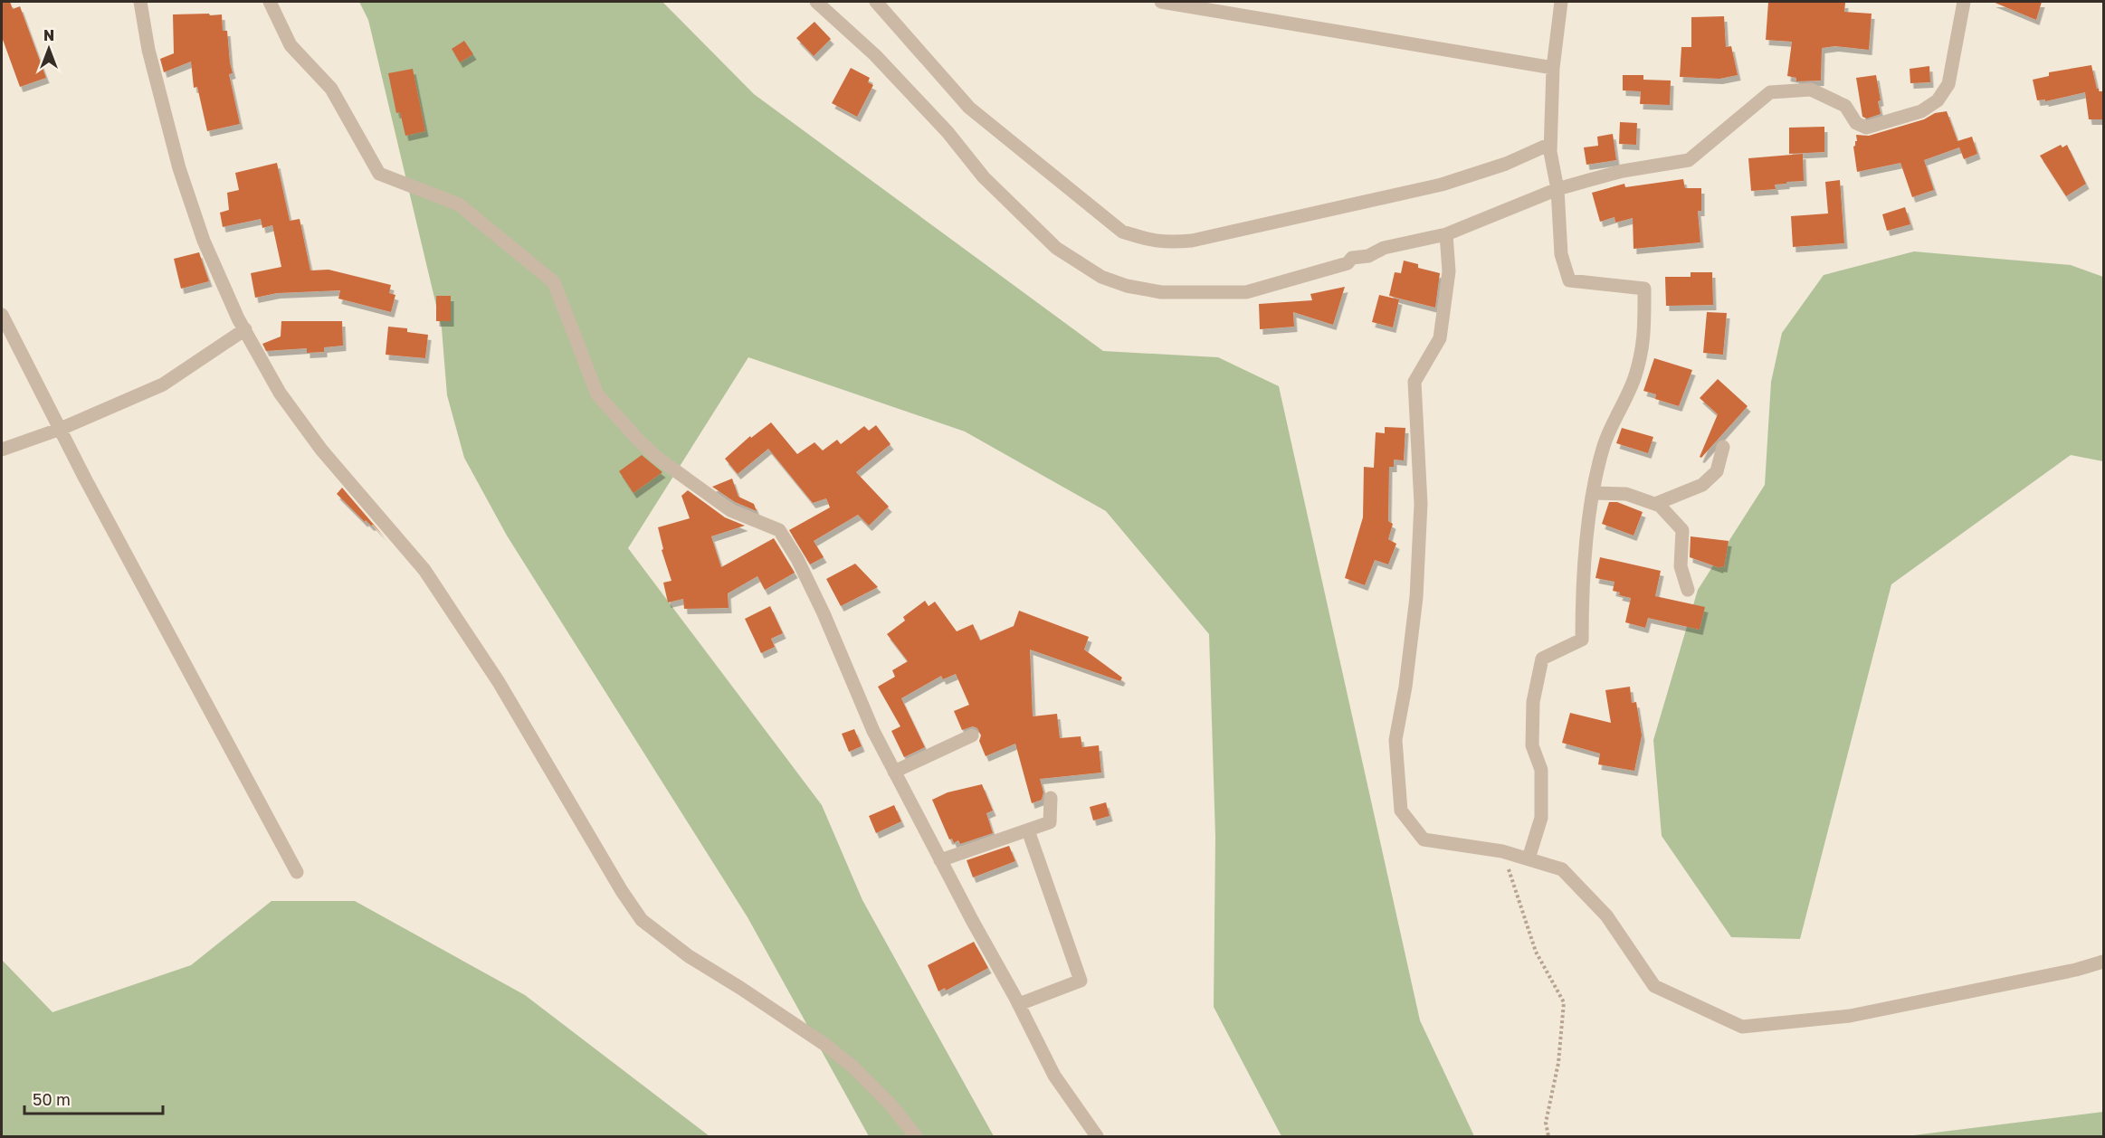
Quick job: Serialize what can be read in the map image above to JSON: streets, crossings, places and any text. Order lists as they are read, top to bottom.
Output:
{
  "scale_bar": "50 m",
  "north": "top"
}
